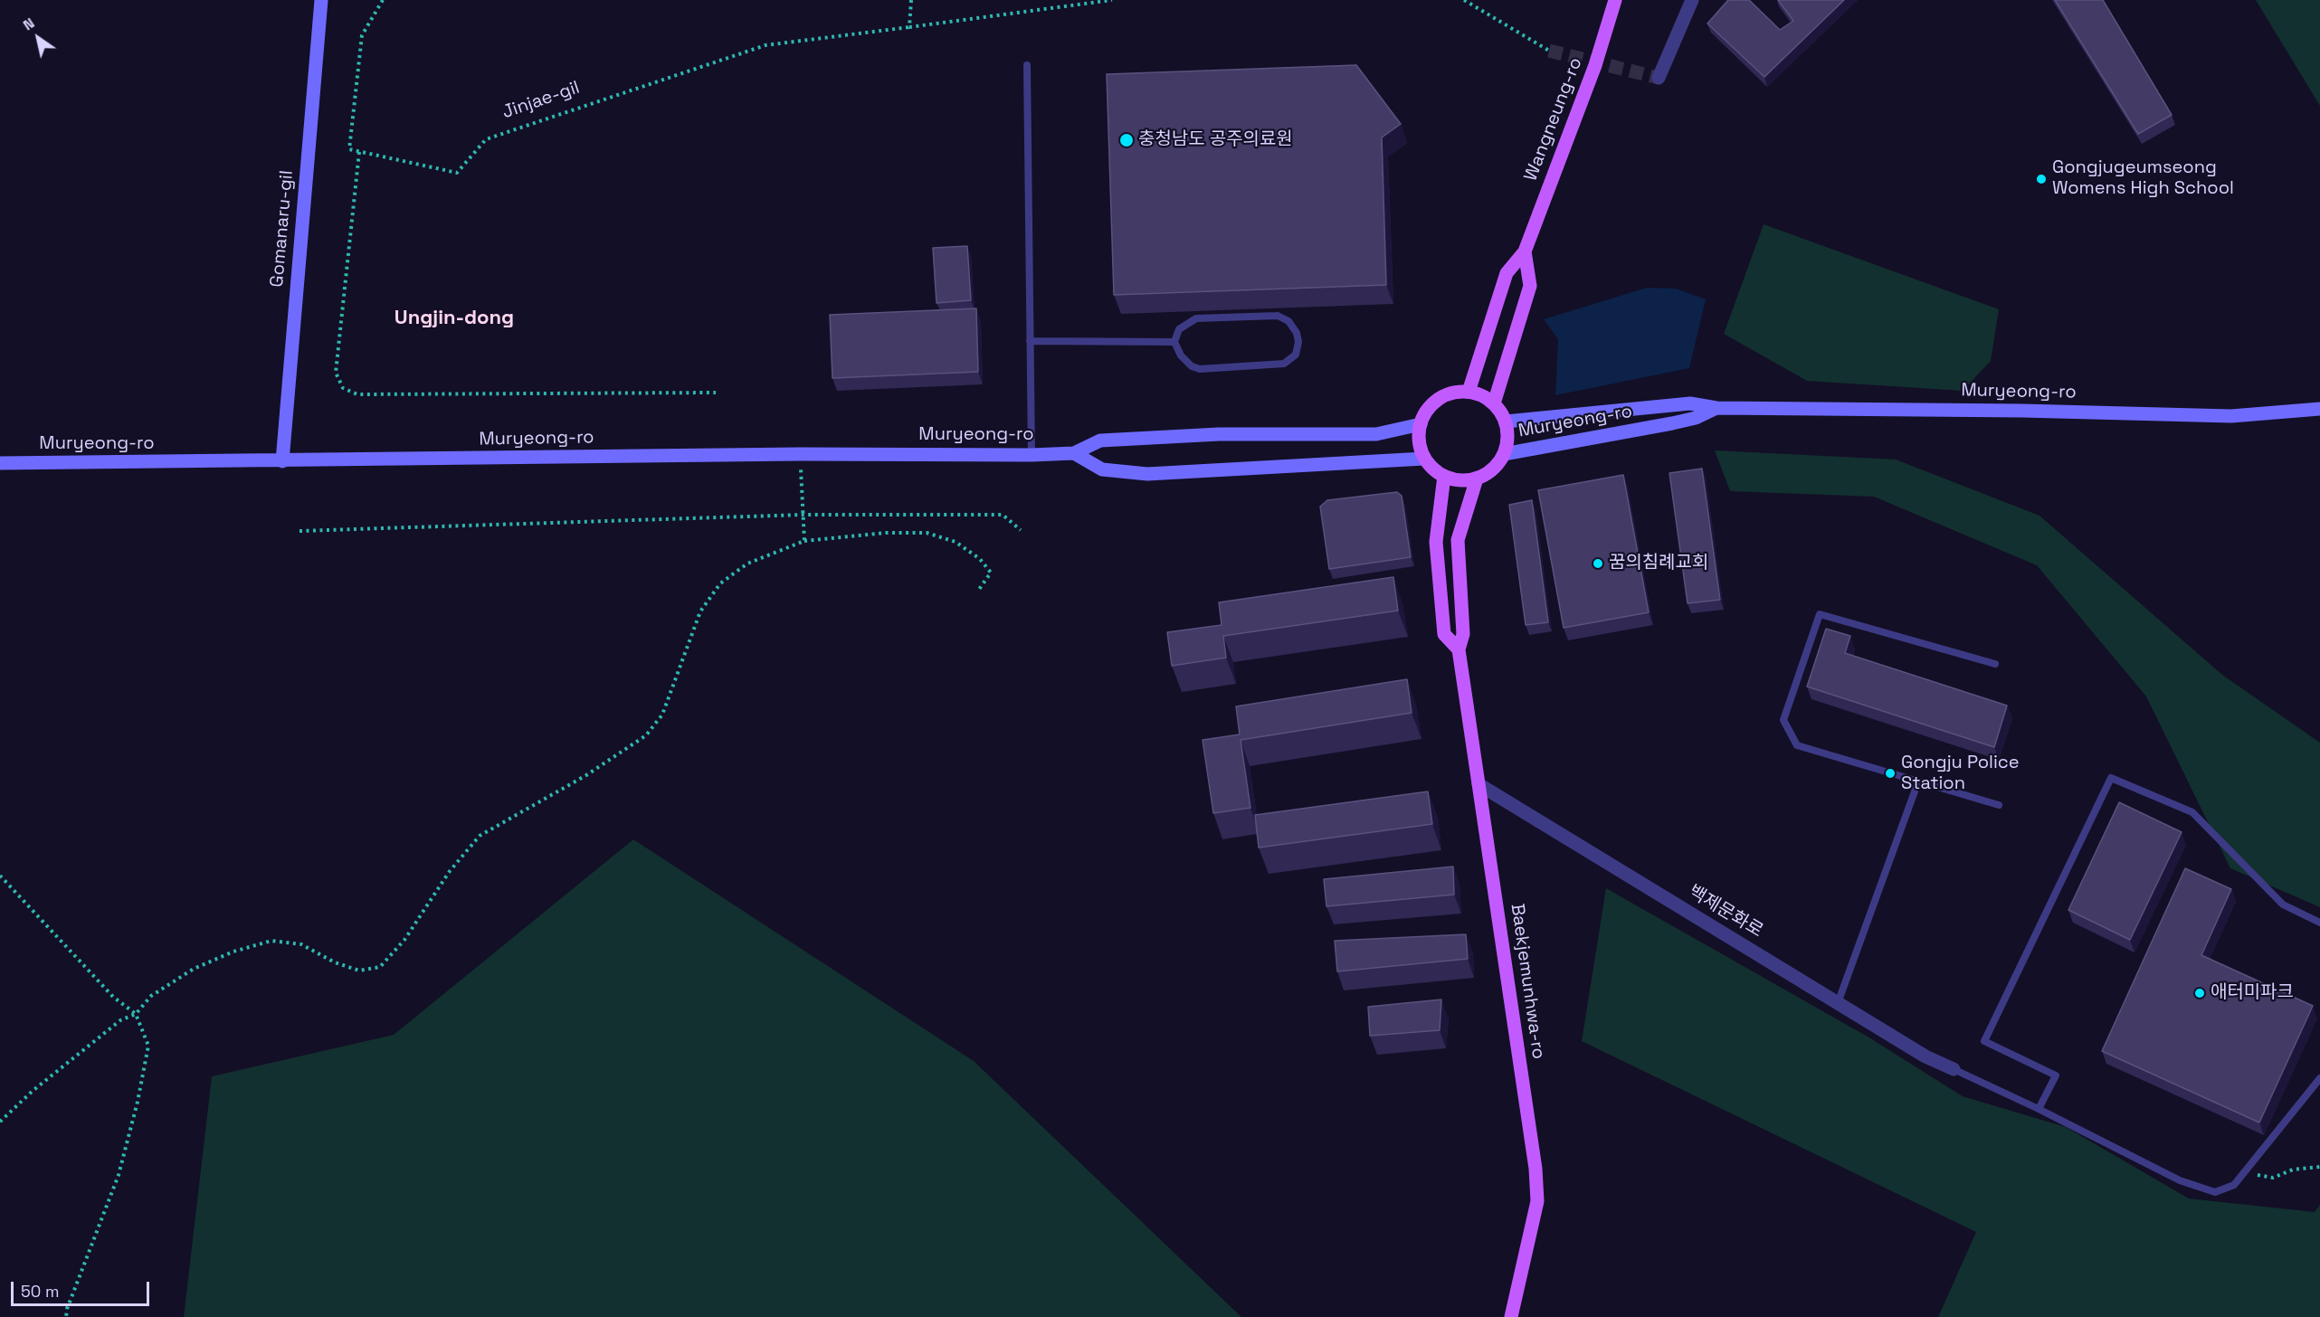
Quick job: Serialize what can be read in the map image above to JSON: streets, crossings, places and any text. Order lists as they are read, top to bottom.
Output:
{
  "streets": {
    "main road": [
      "Wangneung-ro",
      "Gomanaru-gil",
      "Muryeong-ro",
      "Baekjemunhwa-ro"
    ],
    "street": ["백제문화로"],
    "path": ["Jinjae-gil"]
  },
  "crossings": [
    ["Wangneung-ro", "Muryeong-ro"],
    ["Wangneung-ro", "Baekjemunhwa-ro"],
    ["Gomanaru-gil", "Muryeong-ro"],
    ["Muryeong-ro", "Baekjemunhwa-ro"],
    ["백제문화로", "Baekjemunhwa-ro"]
  ],
  "districts": ["Ungjin-dong"],
  "places": [
    "충청남도 공주의료원",
    "Gongjugeumseong Womens High School",
    "꿈의침례교회",
    "Gongju Police Station",
    "애터미파크"
  ],
  "scale_bar": "50 m",
  "north": "top left"
}
